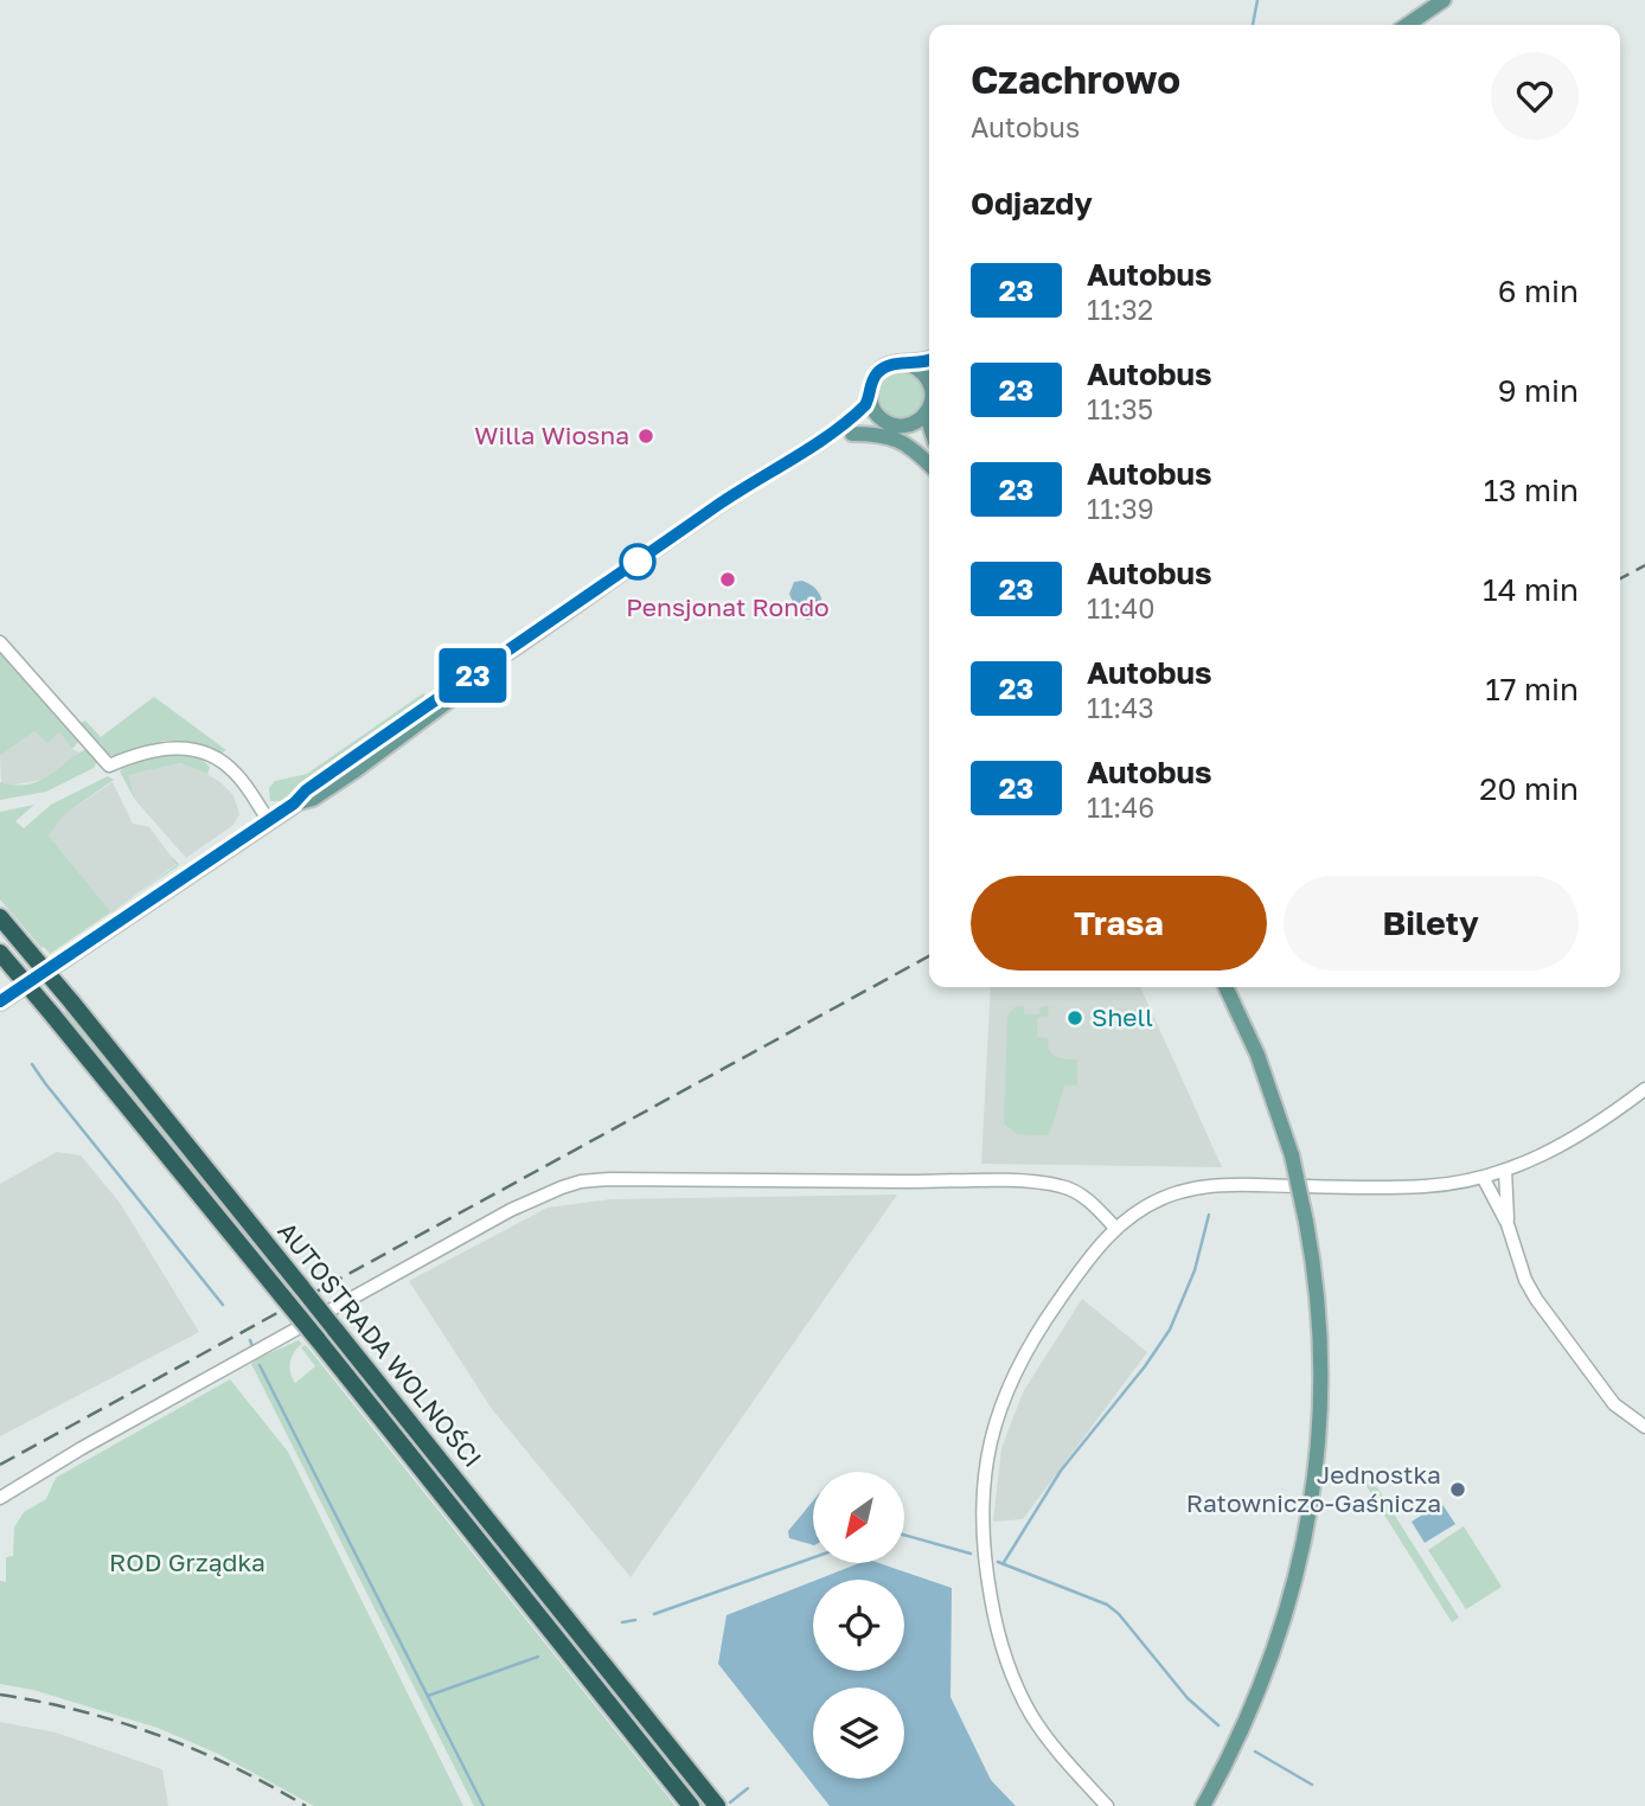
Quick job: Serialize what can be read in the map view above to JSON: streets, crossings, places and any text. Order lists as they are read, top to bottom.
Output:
{
  "streets": {
    "highway": ["AUTOSTRADA WOLNOŚCI"]
  },
  "parks": ["ROD Grządka"],
  "places": [
    "Willa Wiosna",
    "Pensjonat Rondo",
    "Shell",
    "Jednostka Ratowniczo-Gaśnicza"
  ],
  "lines": ["bus line 23"],
  "north": "bottom left",
  "page": {
    "on_map": "23",
    "heading": [
      ["Czachrowo", "Autobus"],
      "Odjazdy"
    ],
    "list": [
      {
        "mark": "23",
        "name": "Autobus",
        "note": "11:32",
        "value": "6 min"
      },
      {
        "mark": "23",
        "name": "Autobus",
        "note": "11:35",
        "value": "9 min"
      },
      {
        "mark": "23",
        "name": "Autobus",
        "note": "11:39",
        "value": "13 min"
      },
      {
        "mark": "23",
        "name": "Autobus",
        "note": "11:40",
        "value": "14 min"
      },
      {
        "mark": "23",
        "name": "Autobus",
        "note": "11:43",
        "value": "17 min"
      },
      {
        "mark": "23",
        "name": "Autobus",
        "note": "11:46",
        "value": "20 min"
      }
    ],
    "buttons": ["Trasa", "Bilety"]
  }
}
